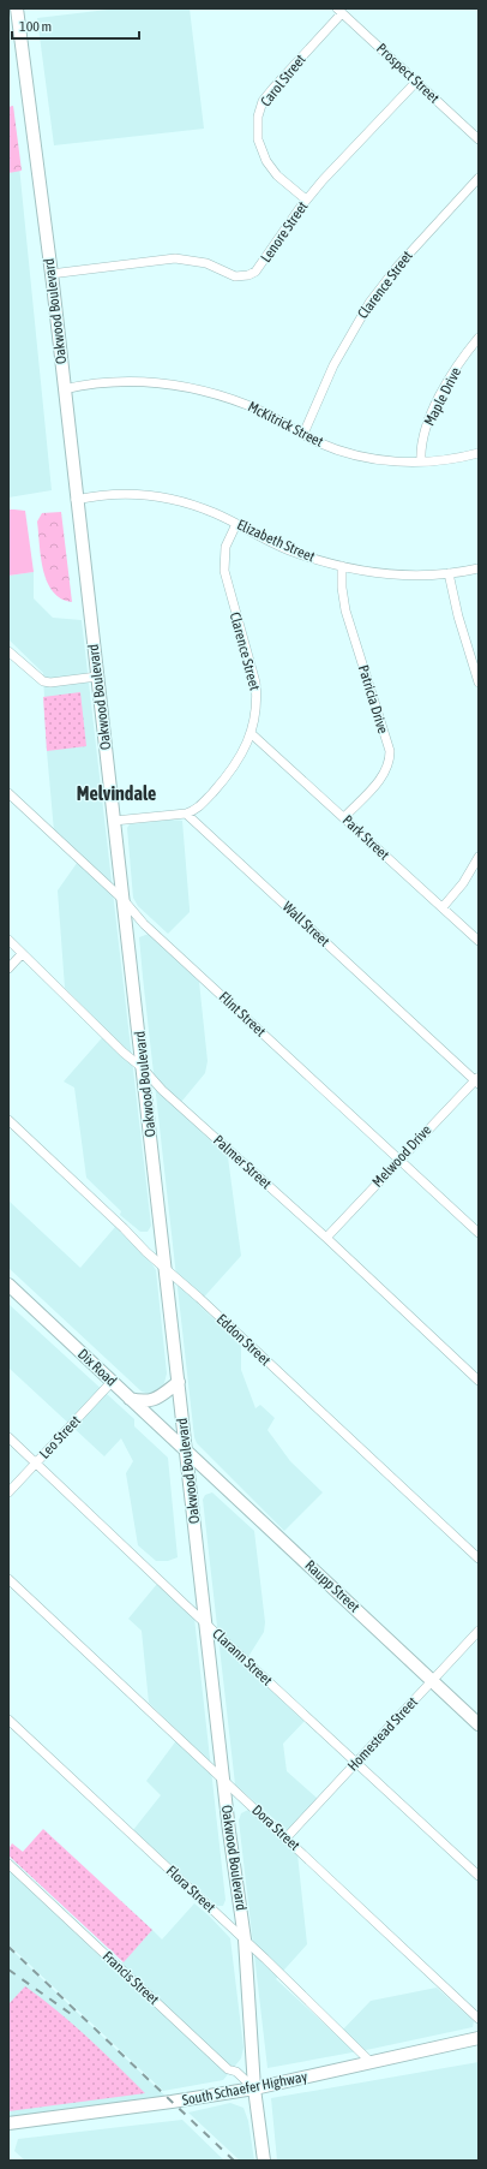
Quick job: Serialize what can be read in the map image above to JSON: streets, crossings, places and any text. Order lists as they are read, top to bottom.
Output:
{
  "streets": {
    "main road": [
      "Oakwood Boulevard",
      "Dix Road",
      "Raupp Street",
      "South Schaefer Highway"
    ],
    "street": [
      "Prospect Street",
      "Carol Street",
      "Lenore Street",
      "Clarence Street",
      "Maple Drive",
      "McKitrick Street",
      "Elizabeth Street",
      "Patricia Drive",
      "Park Street",
      "Wall Street",
      "Flint Street",
      "Melwood Drive",
      "Palmer Street",
      "Eddon Street",
      "Leo Street",
      "Clarann Street",
      "Homestead Street",
      "Dora Street",
      "Flora Street",
      "Francis Street"
    ]
  },
  "crossings": [
    ["Prospect Street", "Carol Street"],
    ["Prospect Street", "Lenore Street"],
    ["Carol Street", "Lenore Street"],
    ["Lenore Street", "Oakwood Boulevard"],
    ["Clarence Street", "McKitrick Street"],
    ["Clarence Street", "Elizabeth Street"],
    ["Clarence Street", "Park Street"],
    ["Clarence Street", "Wall Street"],
    ["Oakwood Boulevard", "McKitrick Street"],
    ["Oakwood Boulevard", "Elizabeth Street"],
    ["Oakwood Boulevard", "Flint Street"],
    ["Oakwood Boulevard", "Palmer Street"],
    ["Oakwood Boulevard", "Eddon Street"],
    ["Oakwood Boulevard", "Dix Road"],
    ["Oakwood Boulevard", "Raupp Street"],
    ["Oakwood Boulevard", "Clarann Street"],
    ["Oakwood Boulevard", "Dora Street"],
    ["Oakwood Boulevard", "Flora Street"],
    ["Oakwood Boulevard", "Francis Street"],
    ["Oakwood Boulevard", "South Schaefer Highway"],
    ["Maple Drive", "McKitrick Street"],
    ["Elizabeth Street", "Patricia Drive"],
    ["Patricia Drive", "Park Street"],
    ["Wall Street", "Melwood Drive"],
    ["Flint Street", "Melwood Drive"],
    ["Melwood Drive", "Palmer Street"],
    ["Dix Road", "Leo Street"],
    ["Dix Road", "Raupp Street"],
    ["Leo Street", "Clarann Street"],
    ["Raupp Street", "Homestead Street"],
    ["Clarann Street", "Homestead Street"],
    ["Homestead Street", "Dora Street"],
    ["Flora Street", "South Schaefer Highway"],
    ["Francis Street", "South Schaefer Highway"]
  ],
  "districts": ["Melvindale"],
  "scale_bar": "100 m"
}
